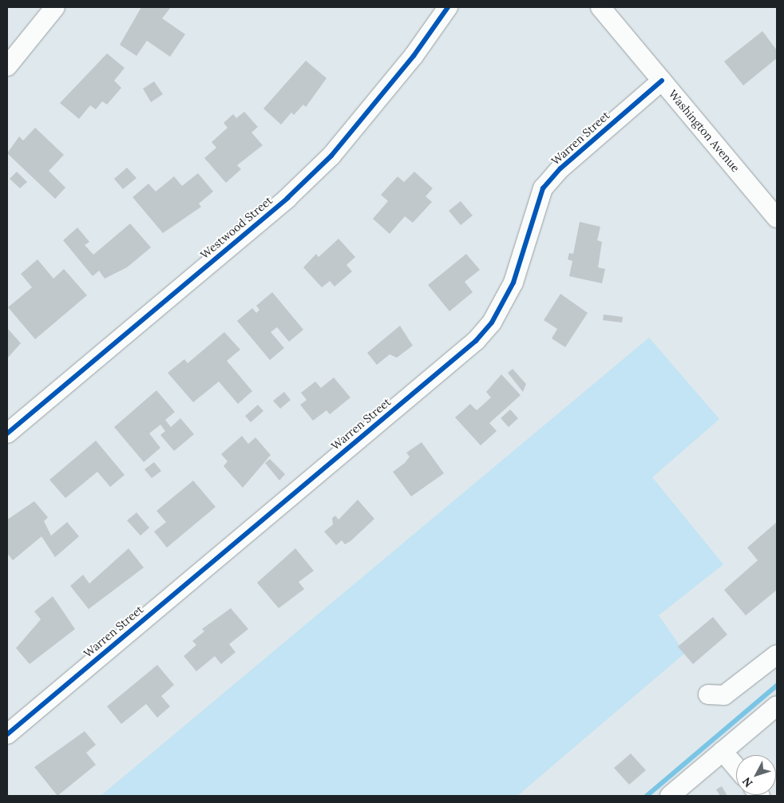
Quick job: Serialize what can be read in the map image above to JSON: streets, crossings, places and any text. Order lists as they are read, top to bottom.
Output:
{
  "streets": {
    "street": ["Washington Avenue", "Warren Street", "Westwood Street"]
  },
  "crossings": [
    ["Washington Avenue", "Warren Street"]
  ],
  "north": "bottom left"
}
